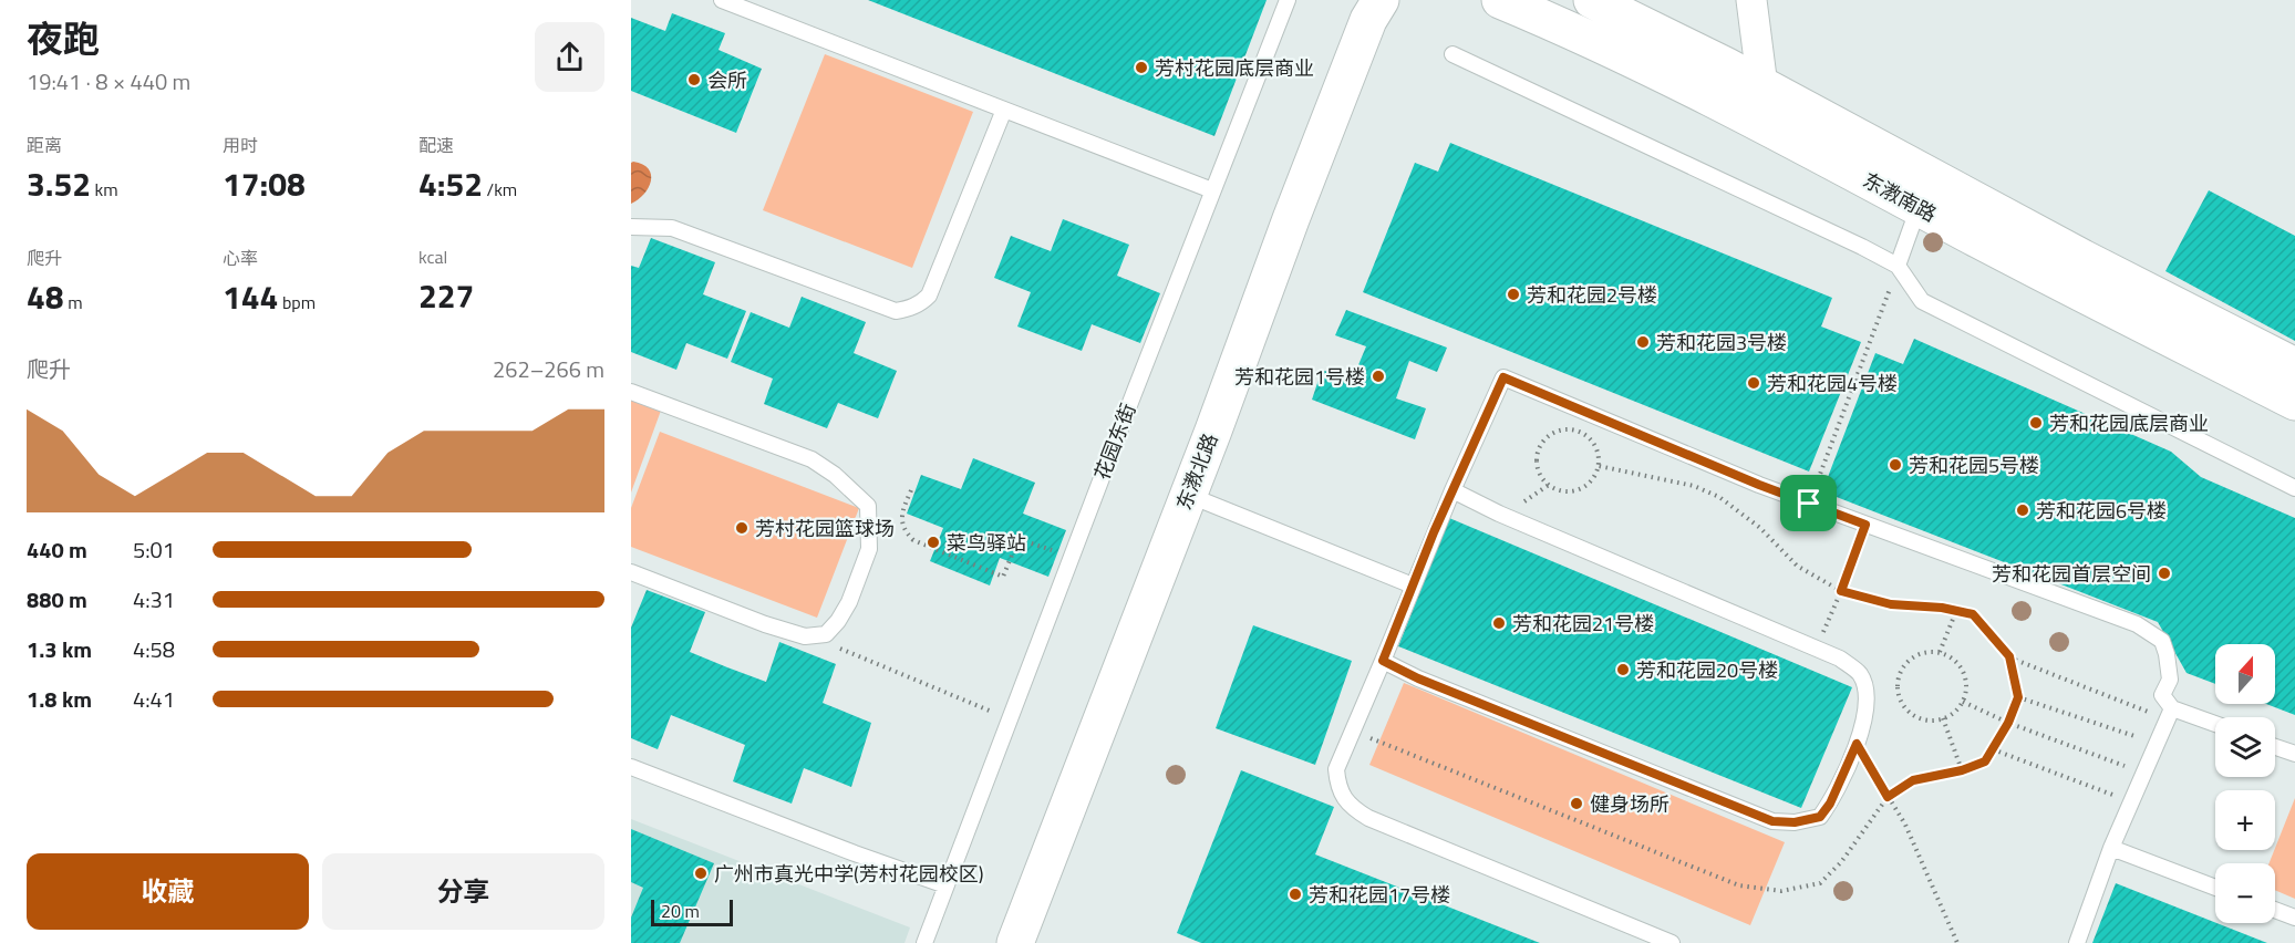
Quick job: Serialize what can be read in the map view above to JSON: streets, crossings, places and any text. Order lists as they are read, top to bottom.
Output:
{
  "streets": {
    "street": ["东漖南路", "东漖北路"],
    "lane": ["花园东街"]
  },
  "places": [
    "芳村花园底层商业",
    "会所",
    "芳和花园2号楼",
    "芳和花园3号楼",
    "芳和花园1号楼",
    "芳和花园4号楼",
    "芳和花园底层商业",
    "芳和花园5号楼",
    "芳和花园6号楼",
    "芳村花园篮球场",
    "菜鸟驿站",
    "芳和花园首层空间",
    "芳和花园21号楼",
    "芳和花园20号楼",
    "健身场所",
    "广州市真光中学(芳村花园校区)",
    "芳和花园17号楼"
  ],
  "scale_bar": "20 m",
  "north": "top",
  "page": {
    "heading": ["夜跑", "19:41 · 8 × 440 m"],
    "stats": [
      ["距离", "3.52 km"],
      ["用时", "17:08"],
      ["配速", "4:52 /km"],
      ["爬升", "48 m"],
      ["心率", "144 bpm"],
      ["kcal", "227"]
    ],
    "chart": ["爬升", "262–266 m"],
    "list": [
      {
        "name": "440 m",
        "note": "5:01"
      },
      {
        "name": "880 m",
        "note": "4:31"
      },
      {
        "name": "1.3 km",
        "note": "4:58"
      },
      {
        "name": "1.8 km",
        "note": "4:41"
      }
    ],
    "map_buttons": ["+", "−"],
    "buttons": ["收藏", "分享"],
    "scale": "20 m"
  }
}
